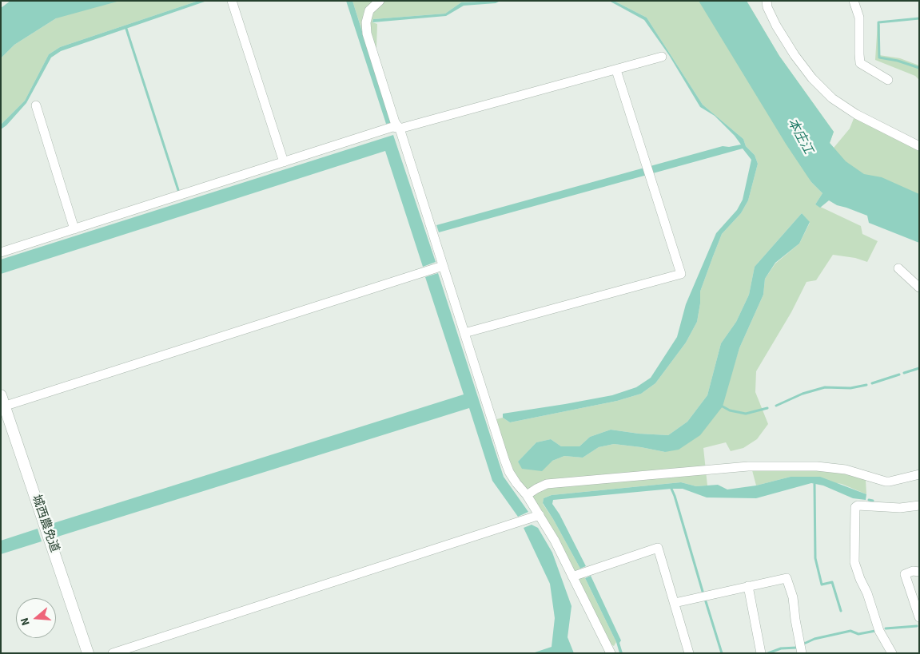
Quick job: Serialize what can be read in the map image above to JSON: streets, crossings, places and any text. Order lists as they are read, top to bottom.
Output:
{
  "streets": {
    "street": ["城西農免道"]
  },
  "water": ["本庄江"],
  "north": "left"
}
